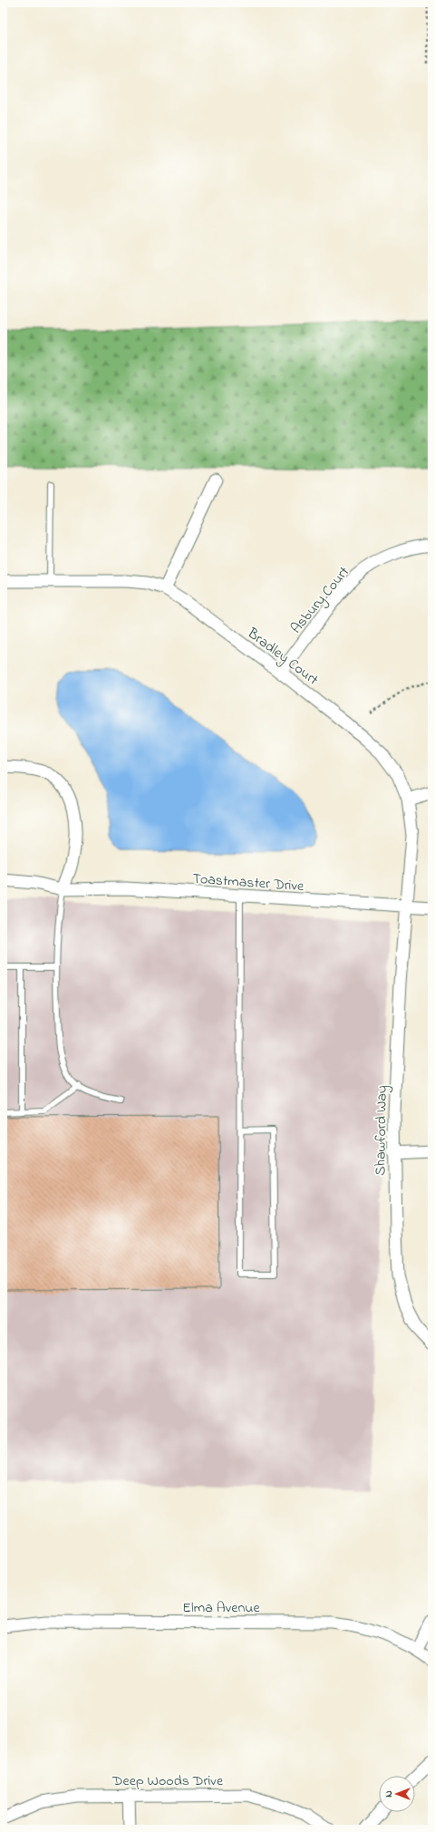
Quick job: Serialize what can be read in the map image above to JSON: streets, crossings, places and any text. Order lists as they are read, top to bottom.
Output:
{
  "streets": {
    "street": [
      "Asbury Court",
      "Bradley Court",
      "Toastmaster Drive",
      "Shawford Way",
      "Elma Avenue",
      "Deep Woods Drive"
    ]
  },
  "crossings": [
    ["Asbury Court", "Bradley Court"],
    ["Bradley Court", "Toastmaster Drive"],
    ["Bradley Court", "Shawford Way"],
    ["Toastmaster Drive", "Shawford Way"]
  ],
  "north": "left"
}
